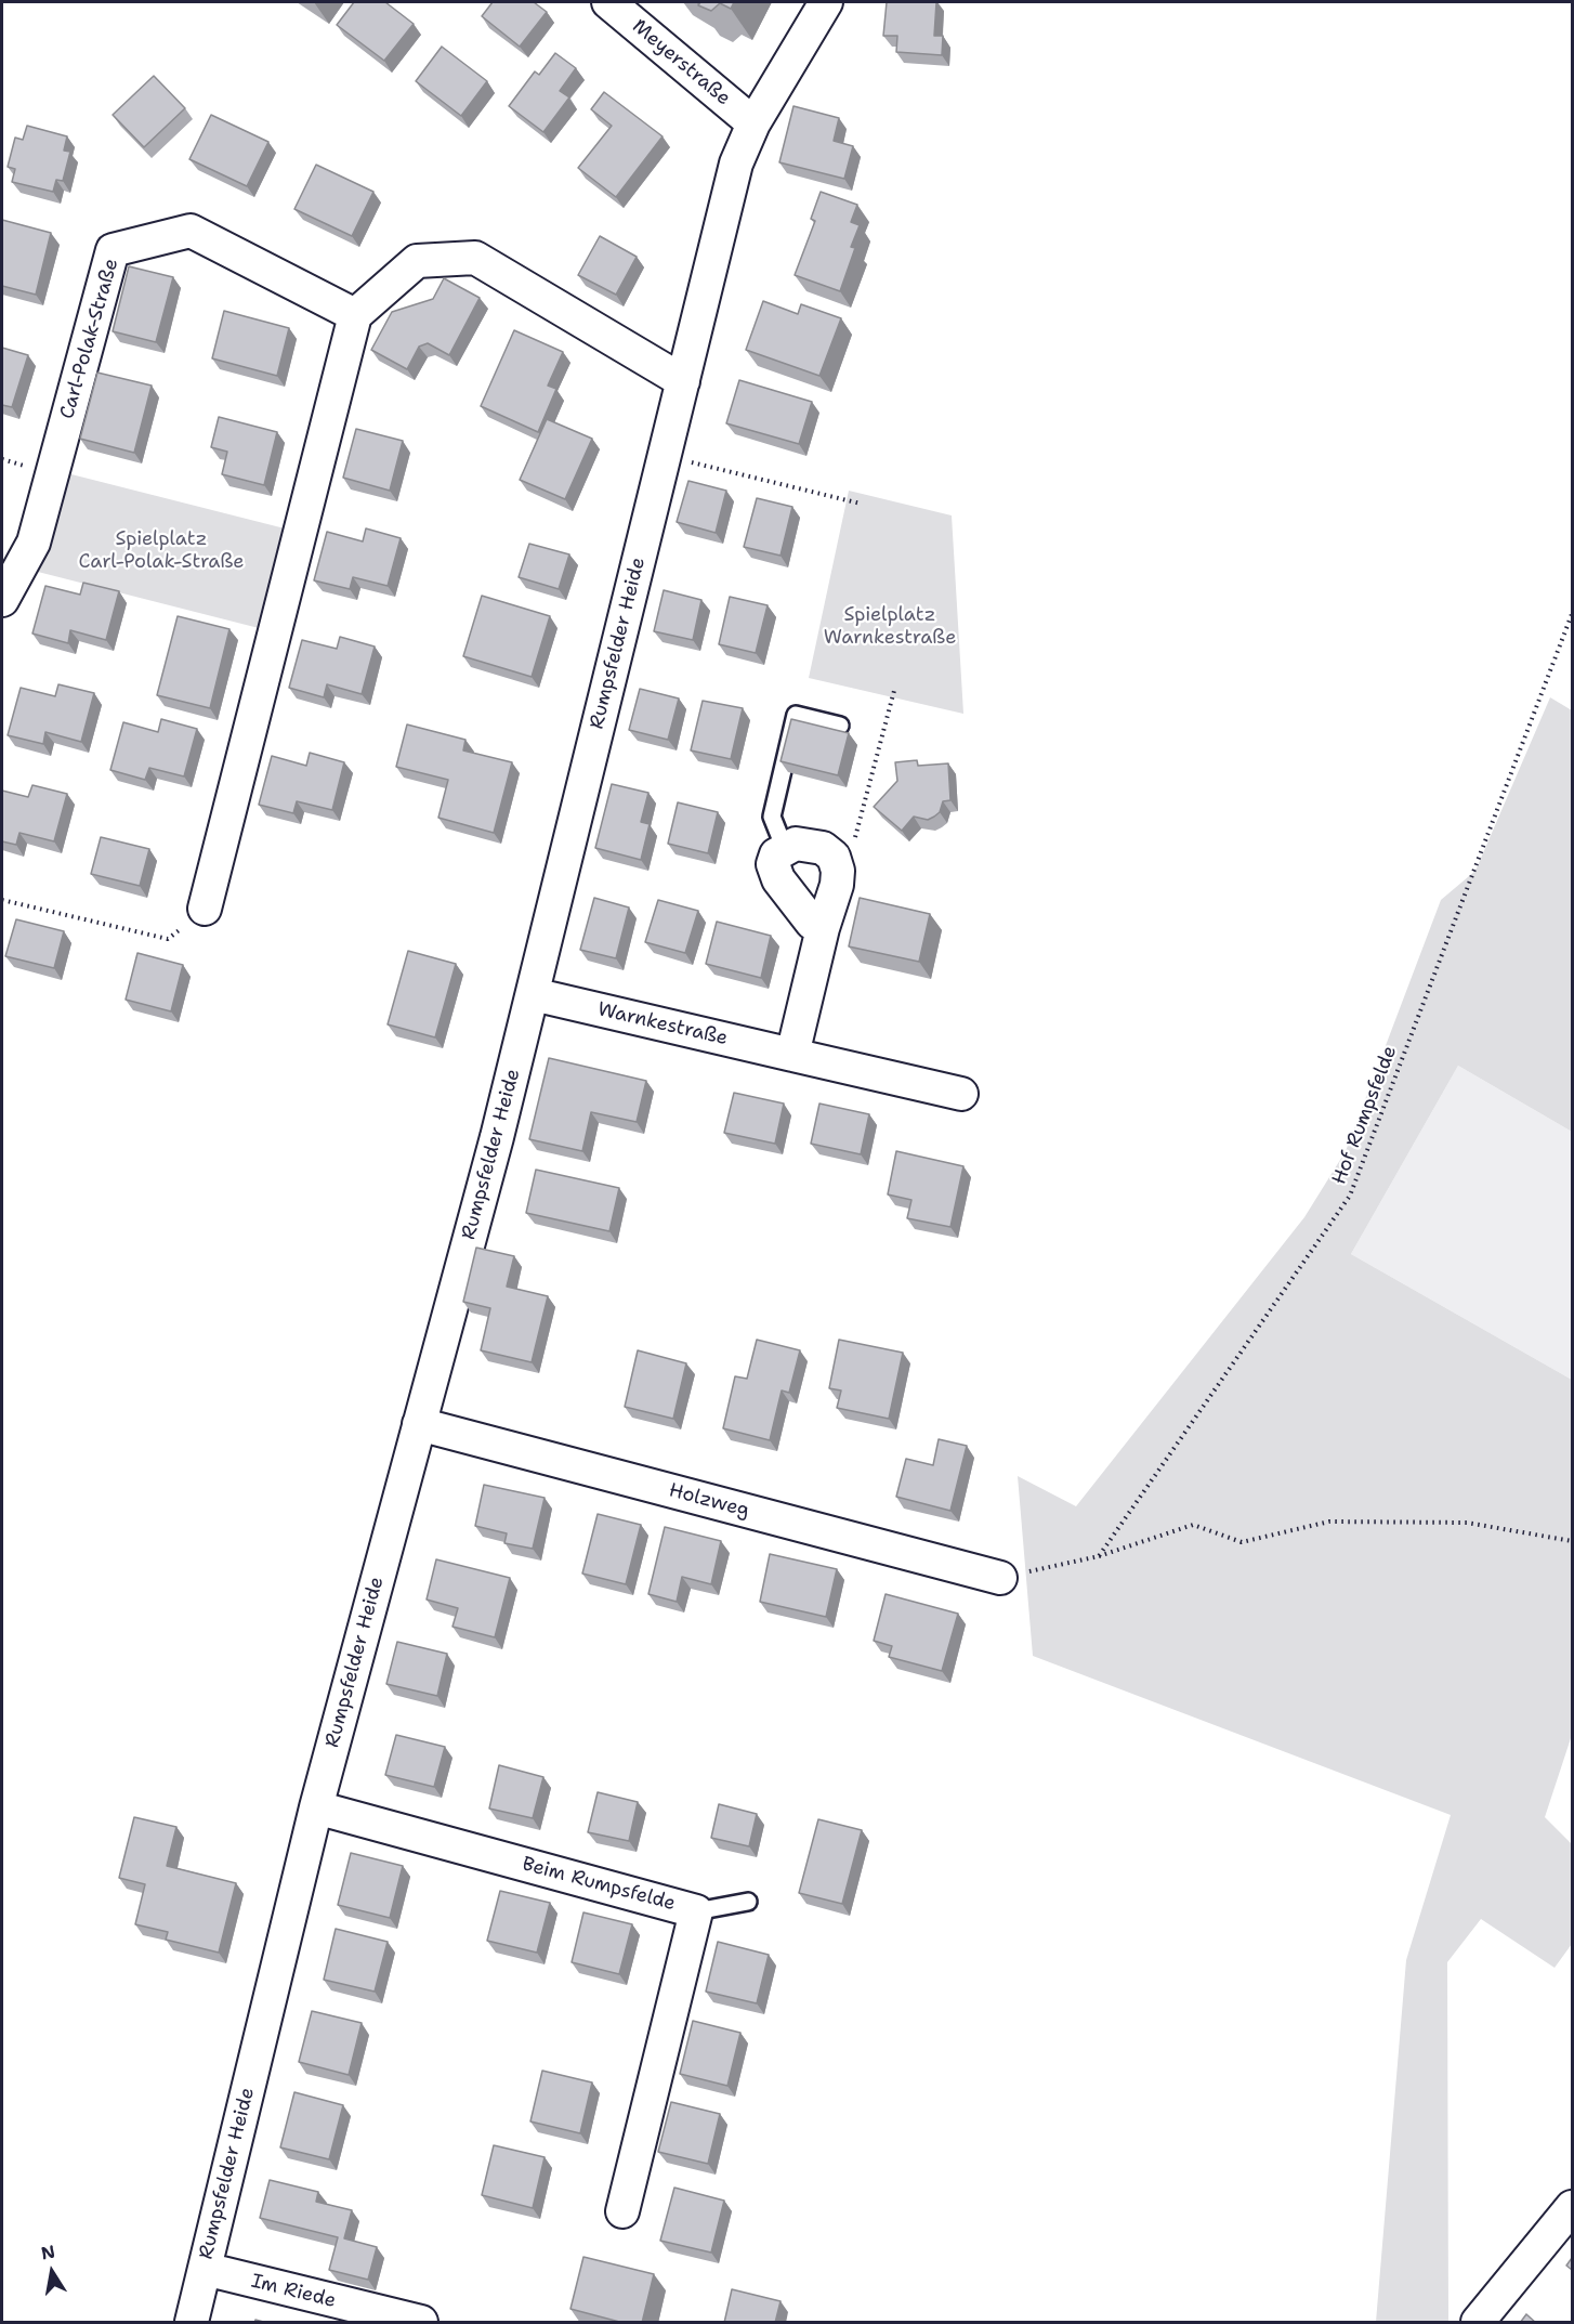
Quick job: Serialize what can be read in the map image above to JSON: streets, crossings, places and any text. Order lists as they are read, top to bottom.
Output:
{
  "streets": {
    "street": [
      "Meyerstraße",
      "Carl-Polak-Straße",
      "Rumpsfelder Heide",
      "Warnkestraße",
      "Holzweg",
      "Beim Rumpsfelde",
      "Im Riede"
    ],
    "path": ["Hof Rumpsfelde"]
  },
  "crossings": [
    ["Meyerstraße", "Rumpsfelder Heide"],
    ["Rumpsfelder Heide", "Warnkestraße"],
    ["Rumpsfelder Heide", "Holzweg"],
    ["Rumpsfelder Heide", "Beim Rumpsfelde"],
    ["Rumpsfelder Heide", "Im Riede"]
  ],
  "parks": ["Spielplatz Carl-Polak-Straße", "Spielplatz Warnkestraße"],
  "north": "top"
}
